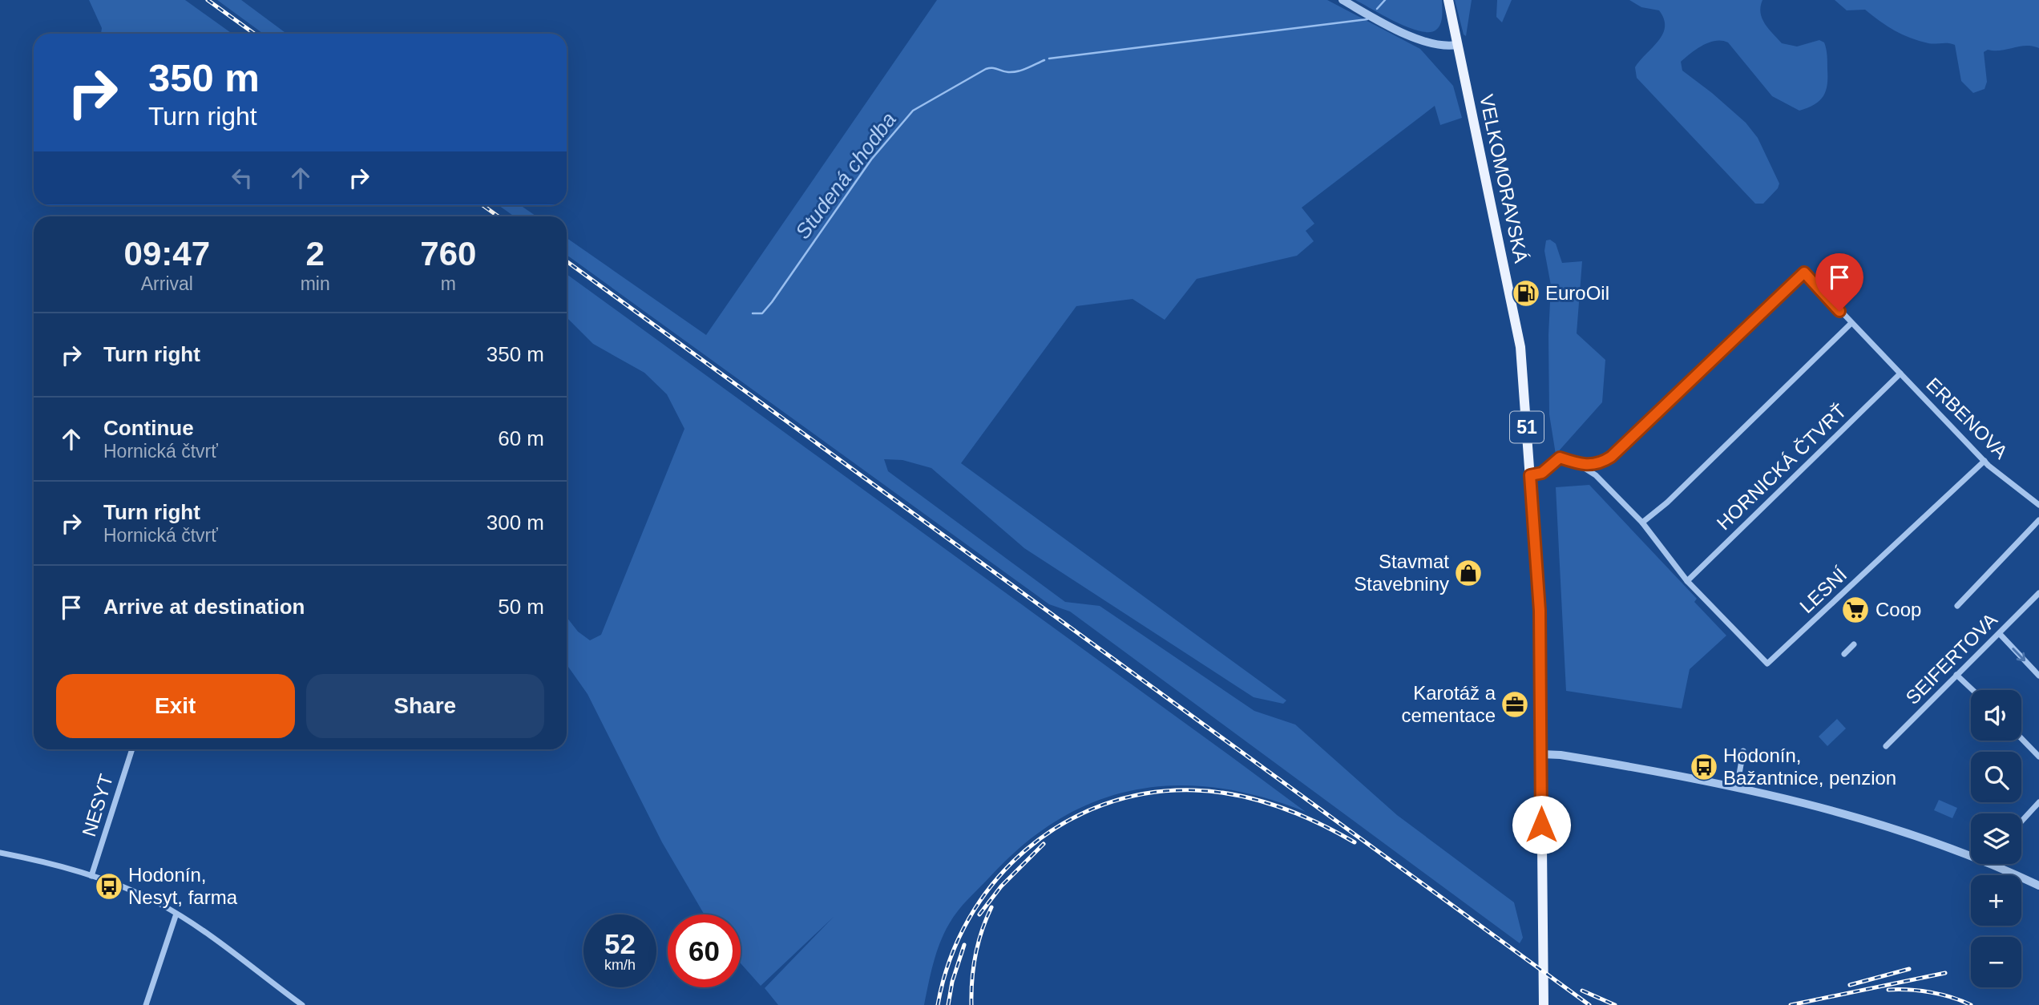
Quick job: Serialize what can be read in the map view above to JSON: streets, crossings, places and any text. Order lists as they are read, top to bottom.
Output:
{
  "streets": {
    "main road": ["VELKOMORAVSKÁ", "51"],
    "street": [
      "ERBENOVA",
      "HORNICKÁ ČTVRŤ",
      "LESNÍ",
      "SEIFERTOVA",
      "NESYT"
    ]
  },
  "crossings": [
    ["ERBENOVA", "HORNICKÁ ČTVRŤ"],
    ["ERBENOVA", "LESNÍ"],
    ["HORNICKÁ ČTVRŤ", "LESNÍ"]
  ],
  "water": ["Studená chodba"],
  "places": {
    "fuel station": ["EuroOil"],
    "shop": ["Stavmat Stavebniny"],
    "supermarket": ["Coop"],
    "office": ["Karotáž a cementace"],
    "bus stop": ["Hodonín, Bažantnice, penzion", "Hodonín, Nesyt, farma"]
  },
  "page": {
    "turn": ["350 m", "Turn right"],
    "eta": [
      "09:47",
      "Arrival",
      "2",
      "min",
      "760",
      "m"
    ],
    "list": [
      {
        "name": "Turn right",
        "value": "350 m"
      },
      {
        "name": "Continue",
        "note": "Hornická čtvrť",
        "value": "60 m"
      },
      {
        "name": "Turn right",
        "note": "Hornická čtvrť",
        "value": "300 m"
      },
      {
        "name": "Arrive at destination",
        "value": "50 m"
      }
    ],
    "buttons": ["Exit", "Share"],
    "map_buttons": ["+", "−"],
    "speed": "52 km/h",
    "limit": "60"
  }
}
